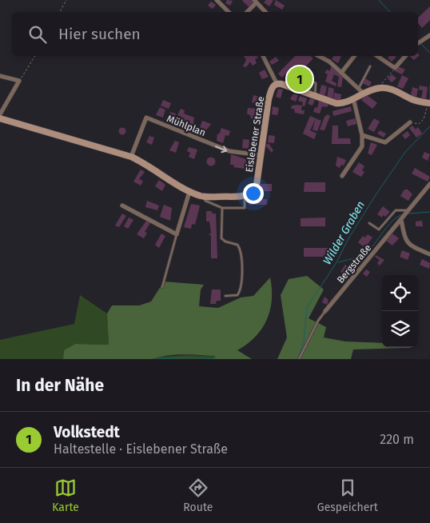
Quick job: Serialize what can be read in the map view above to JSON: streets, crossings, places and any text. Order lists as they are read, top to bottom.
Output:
{
  "streets": {
    "main road": ["Eislebener Straße"],
    "street": ["Mühlplan", "Bergstraße"]
  },
  "crossings": [
    ["Mühlplan", "Eislebener Straße"]
  ],
  "water": ["Wilder Graben"],
  "page": {
    "search": "Hier suchen",
    "pins": "1",
    "heading": "In der Nähe",
    "list": [
      {
        "mark": "1",
        "name": "Volkstedt",
        "note": "Haltestelle · Eislebener Straße",
        "value": "220 m"
      }
    ],
    "nav": ["Karte", "Route", "Gespeichert"]
  }
}
